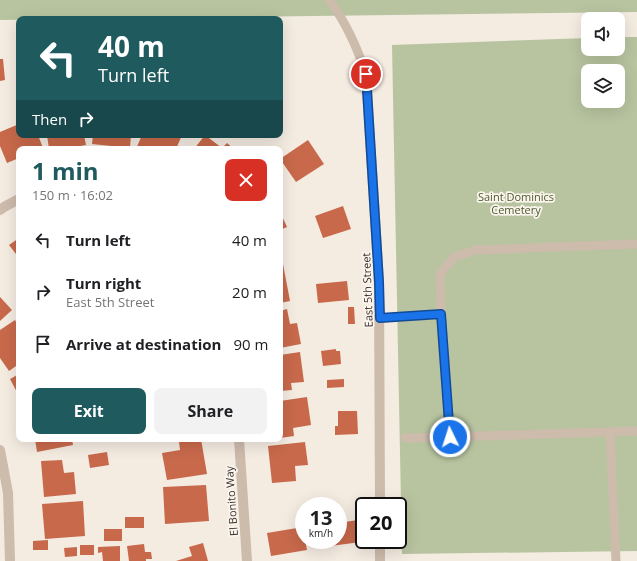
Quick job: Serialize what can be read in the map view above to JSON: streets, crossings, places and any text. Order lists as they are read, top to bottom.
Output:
{
  "streets": {
    "street": ["East 5th Street", "El Bonito Way"]
  },
  "parks": ["Saint Dominics Cemetery"],
  "page": {
    "turn": ["40 m", "Turn left"],
    "then": "Then",
    "heading": ["1 min", "150 m · 16:02"],
    "list": [
      {
        "name": "Turn left",
        "value": "40 m"
      },
      {
        "name": "Turn right",
        "note": "East 5th Street",
        "value": "20 m"
      },
      {
        "name": "Arrive at destination",
        "value": "90 m"
      }
    ],
    "buttons": ["Exit", "Share"],
    "speed": "13 km/h",
    "limit": "20"
  }
}
